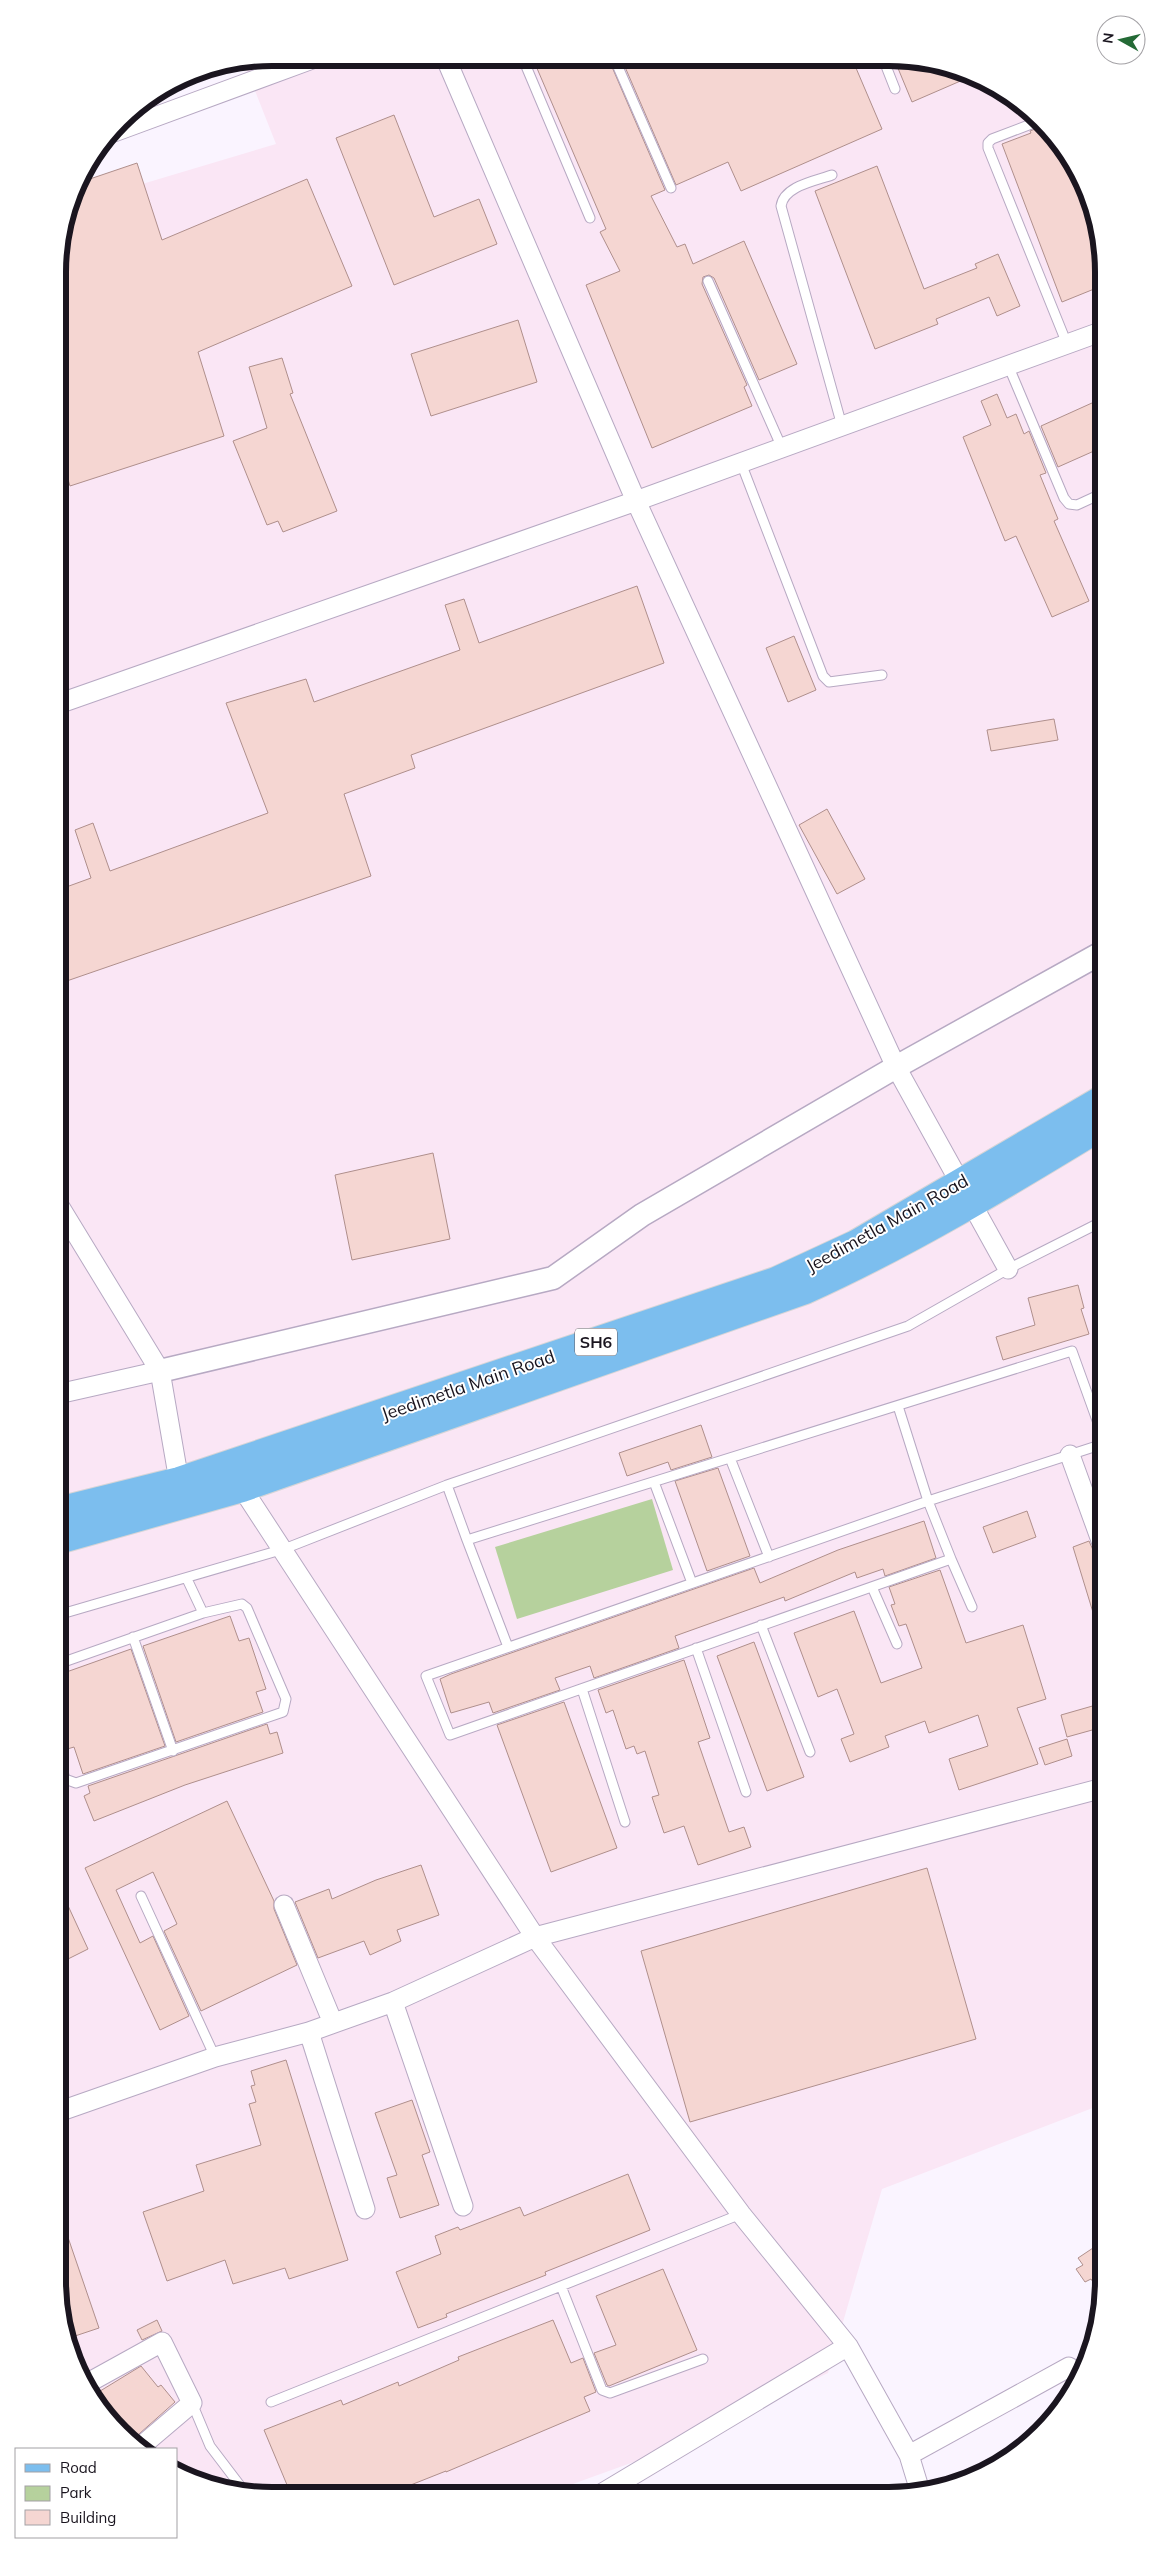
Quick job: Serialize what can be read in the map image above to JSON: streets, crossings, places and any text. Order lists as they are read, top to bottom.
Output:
{
  "streets": {
    "main road": ["Jeedimetla Main Road", "SH6"]
  },
  "legend": ["Road", "Park", "Building"],
  "north": "left"
}
